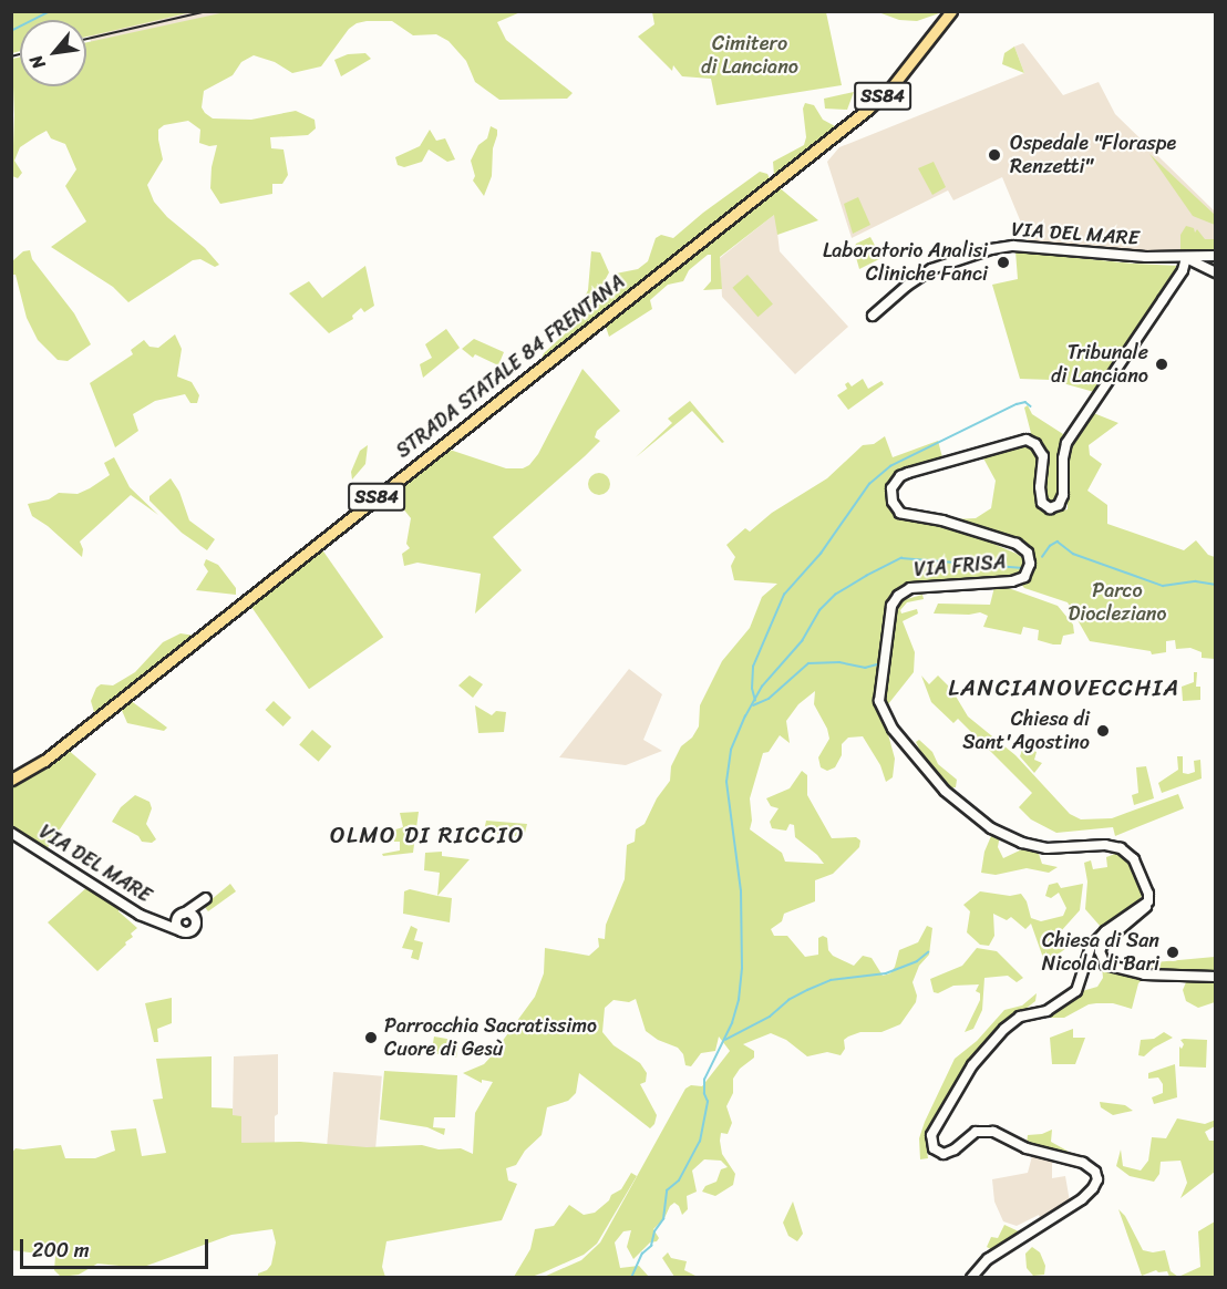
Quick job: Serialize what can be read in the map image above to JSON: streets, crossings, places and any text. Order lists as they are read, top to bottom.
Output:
{
  "streets": {
    "main road": ["SS84", "STRADA STATALE 84 FRENTANA"],
    "street": ["VIA DEL MARE", "VIA FRISA"]
  },
  "crossings": [
    ["VIA DEL MARE", "VIA FRISA"]
  ],
  "districts": ["LANCIANOVECCHIA", "OLMO DI RICCIO"],
  "parks": ["Cimitero di Lanciano", "Parco Diocleziano"],
  "places": [
    "Ospedale \"Floraspe Renzetti\"",
    "Laboratorio Analisi Cliniche Fanci",
    "Tribunale di Lanciano",
    "Chiesa di Sant'Agostino",
    "Chiesa di San Nicola di Bari",
    "Parrocchia Sacratissimo Cuore di Gesù"
  ],
  "scale_bar": "200 m",
  "north": "bottom left"
}
